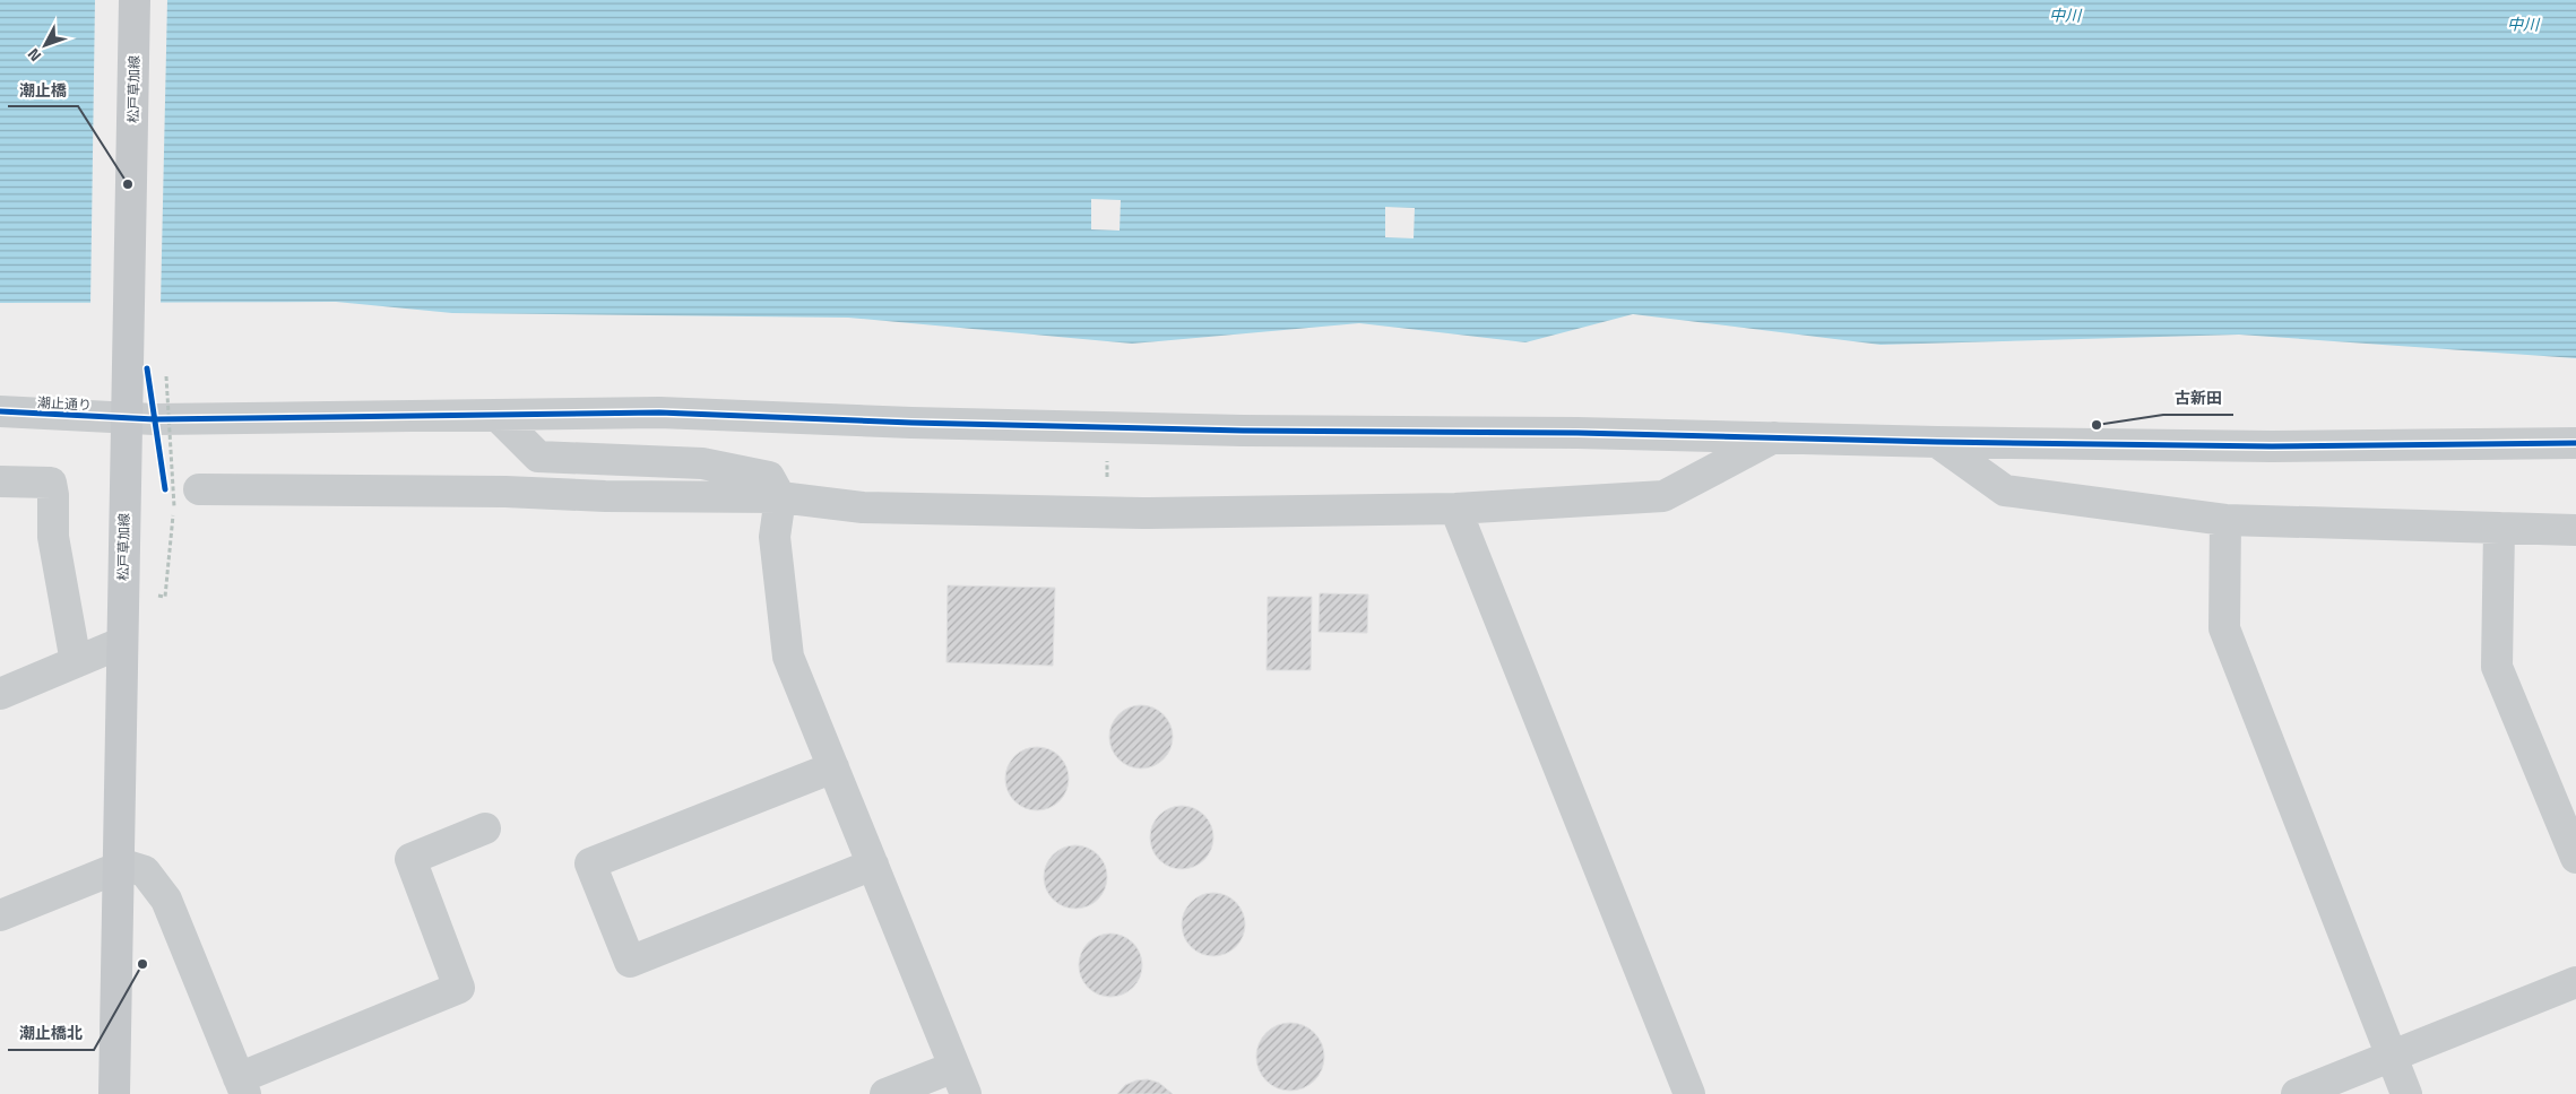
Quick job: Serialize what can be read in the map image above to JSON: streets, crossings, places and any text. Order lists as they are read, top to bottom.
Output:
{
  "streets": {
    "main road": ["松戸草加線"],
    "street": ["潮止通り"]
  },
  "crossings": [
    ["松戸草加線", "潮止通り"]
  ],
  "water": ["中川"],
  "places": ["潮止橋", "古新田", "潮止橋北"],
  "north": "bottom left"
}
